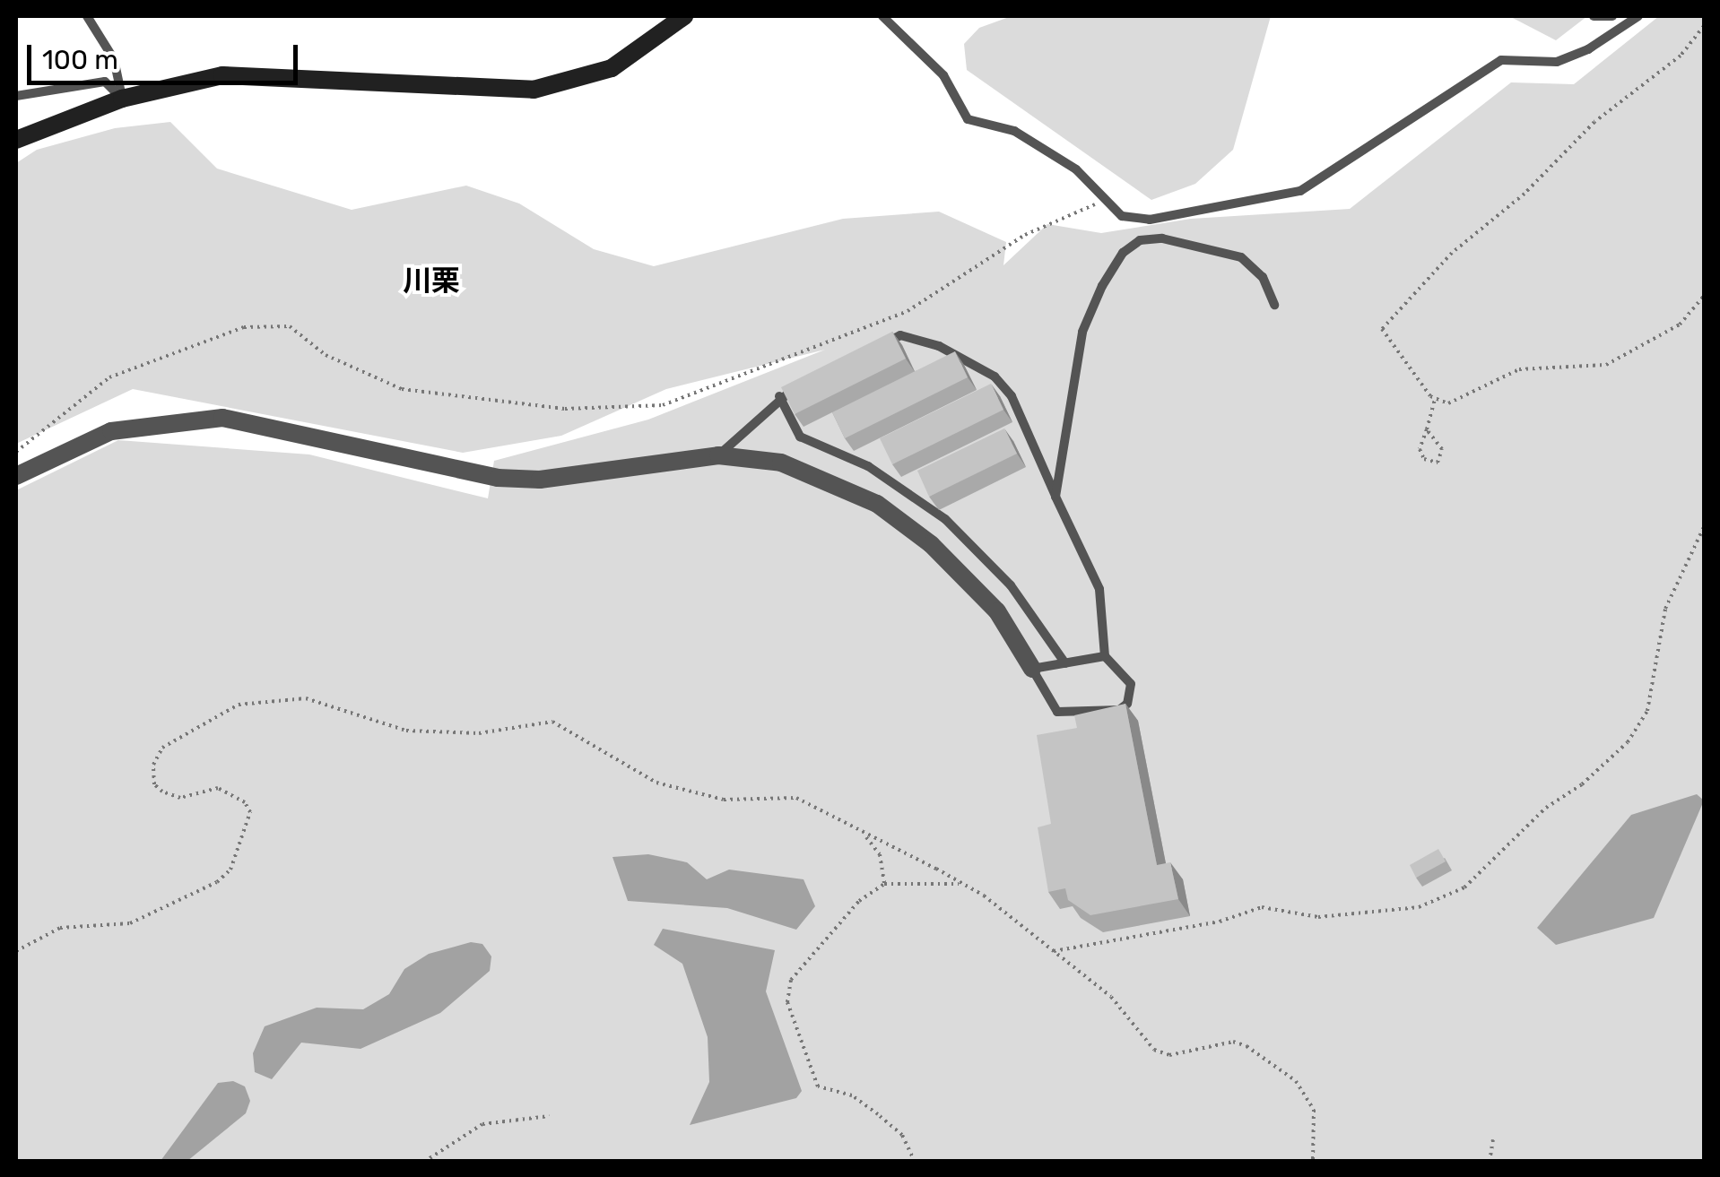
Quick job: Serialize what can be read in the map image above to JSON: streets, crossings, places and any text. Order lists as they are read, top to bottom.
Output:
{
  "districts": ["川栗"],
  "scale_bar": "100 m"
}
